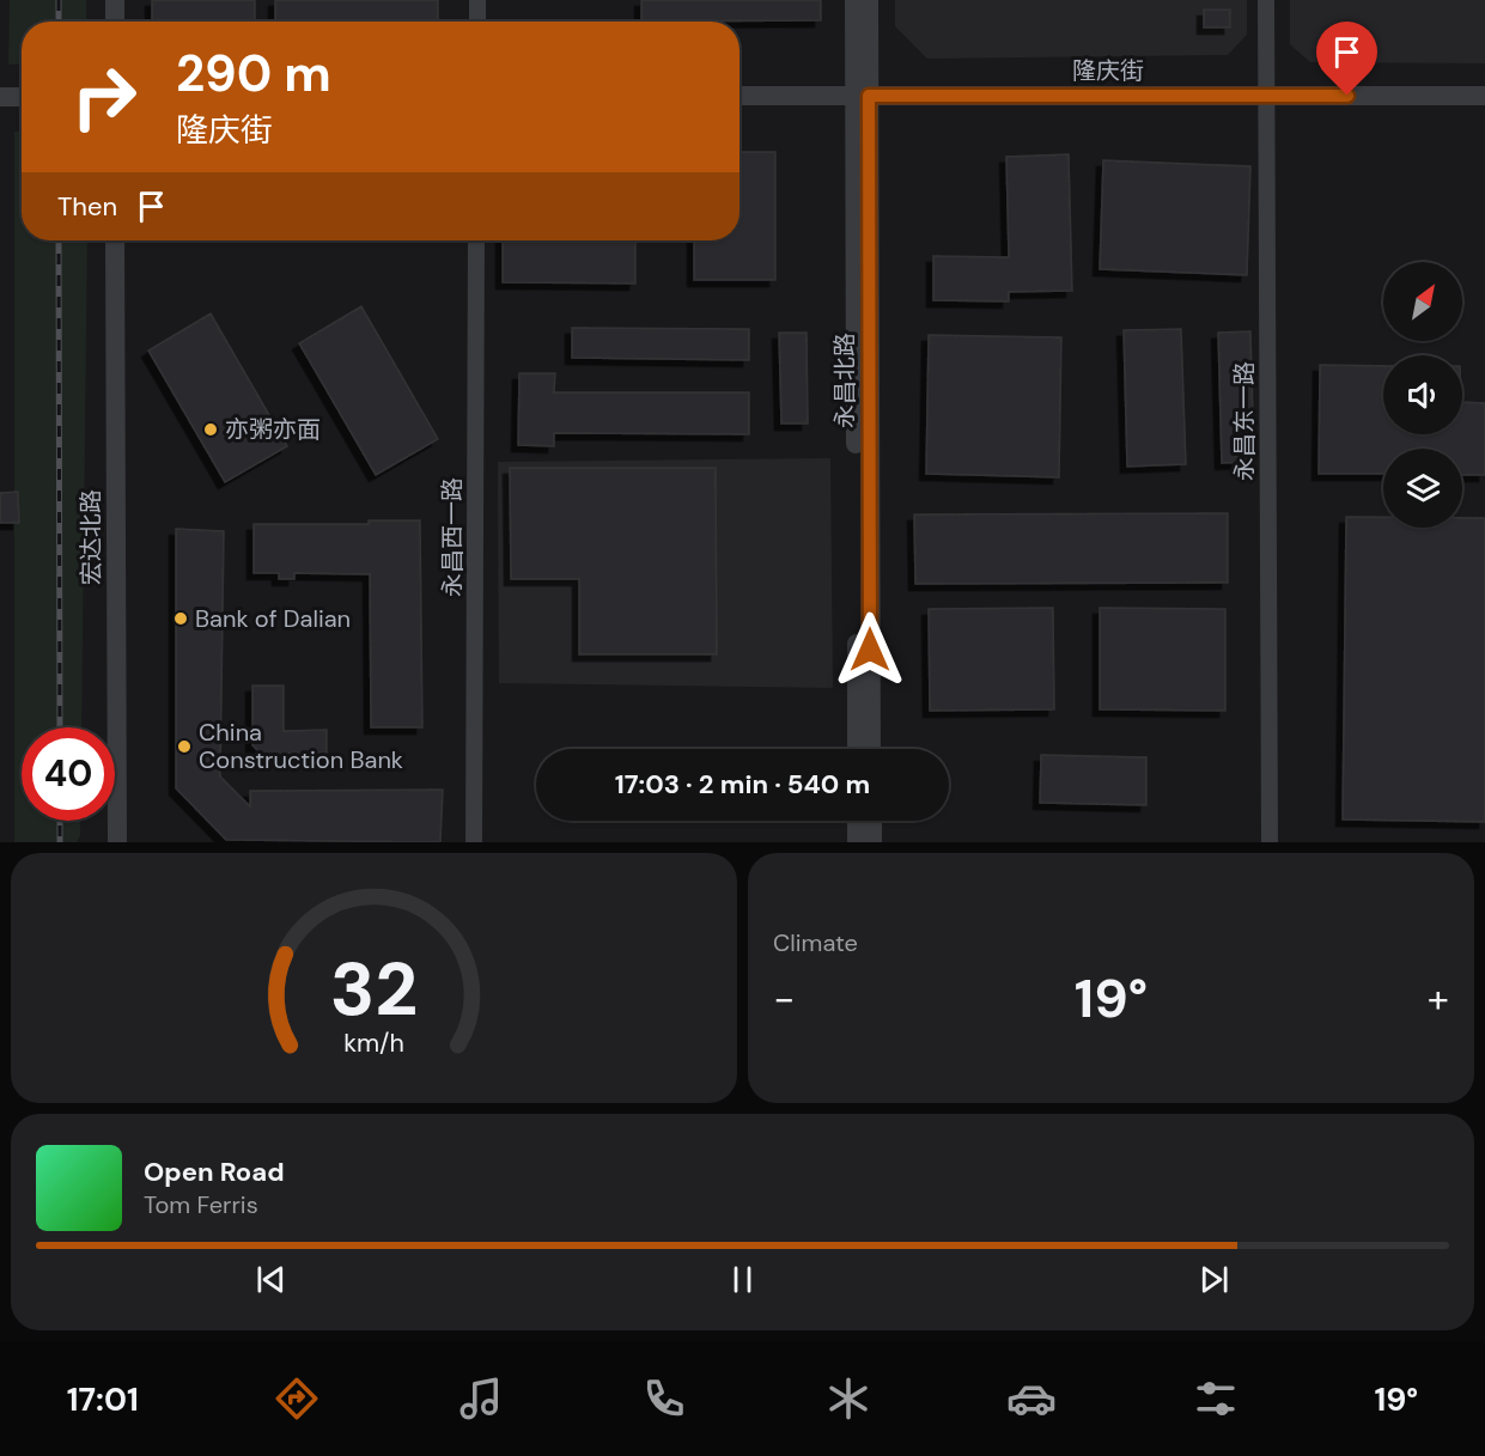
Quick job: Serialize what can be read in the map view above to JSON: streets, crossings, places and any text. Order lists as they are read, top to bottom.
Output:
{
  "streets": {
    "street": [
      "隆庆街",
      "永昌北路",
      "永昌东一路",
      "宏达北路",
      "永昌西一路"
    ]
  },
  "crossings": [
    ["隆庆街", "永昌北路"],
    ["隆庆街", "永昌东一路"]
  ],
  "places": ["亦粥亦面", "Bank of Dalian", "China Construction Bank"],
  "north": "top right",
  "page": {
    "turn": ["290 m", "隆庆街"],
    "then": "Then",
    "limit": "40",
    "trip": "17:03 · 2 min · 540 m",
    "tile": "Climate",
    "heat": ["−", "19°", "+"],
    "song": ["Open Road", "Tom Ferris"],
    "tabs": ["17:01", "19°"],
    "gauge": ["32", "km/h"]
  }
}
